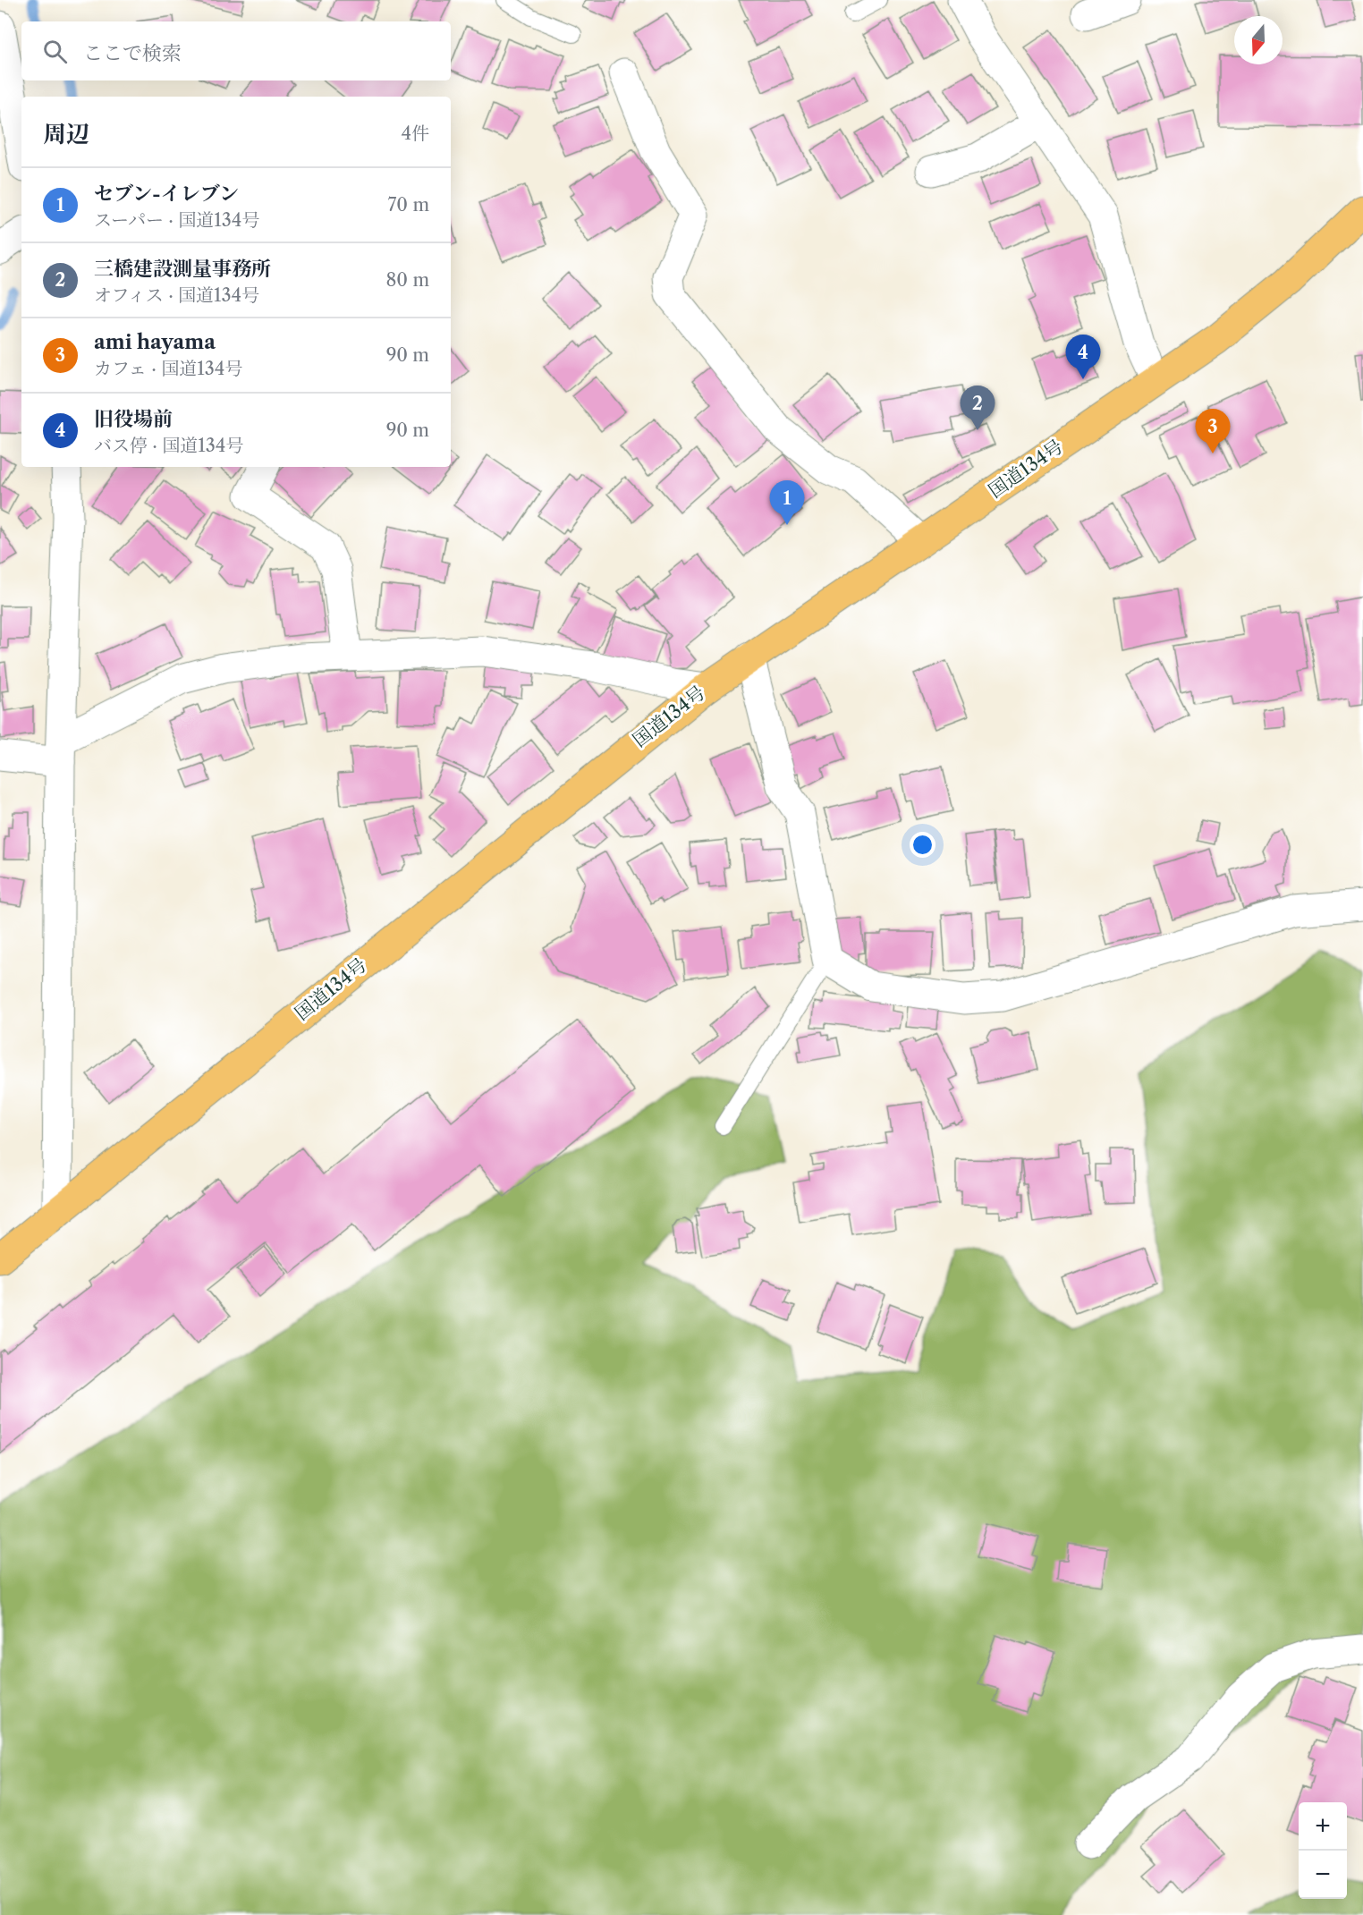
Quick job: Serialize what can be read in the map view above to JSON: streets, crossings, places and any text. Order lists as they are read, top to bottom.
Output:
{
  "streets": {
    "highway": ["国道134号"]
  },
  "north": "bottom",
  "page": {
    "search": "ここで検索",
    "heading": ["周辺", "4件"],
    "list": [
      {
        "mark": "1",
        "name": "セブン-イレブン",
        "note": "スーパー · 国道134号",
        "value": "70 m"
      },
      {
        "mark": "2",
        "name": "三橋建設測量事務所",
        "note": "オフィス · 国道134号",
        "value": "80 m"
      },
      {
        "mark": "3",
        "name": "ami hayama",
        "note": "カフェ · 国道134号",
        "value": "90 m"
      },
      {
        "mark": "4",
        "name": "旧役場前",
        "note": "バス停 · 国道134号",
        "value": "90 m"
      }
    ],
    "pins": [
      "4",
      "2",
      "3",
      "1"
    ],
    "map_buttons": ["+", "−"]
  }
}
